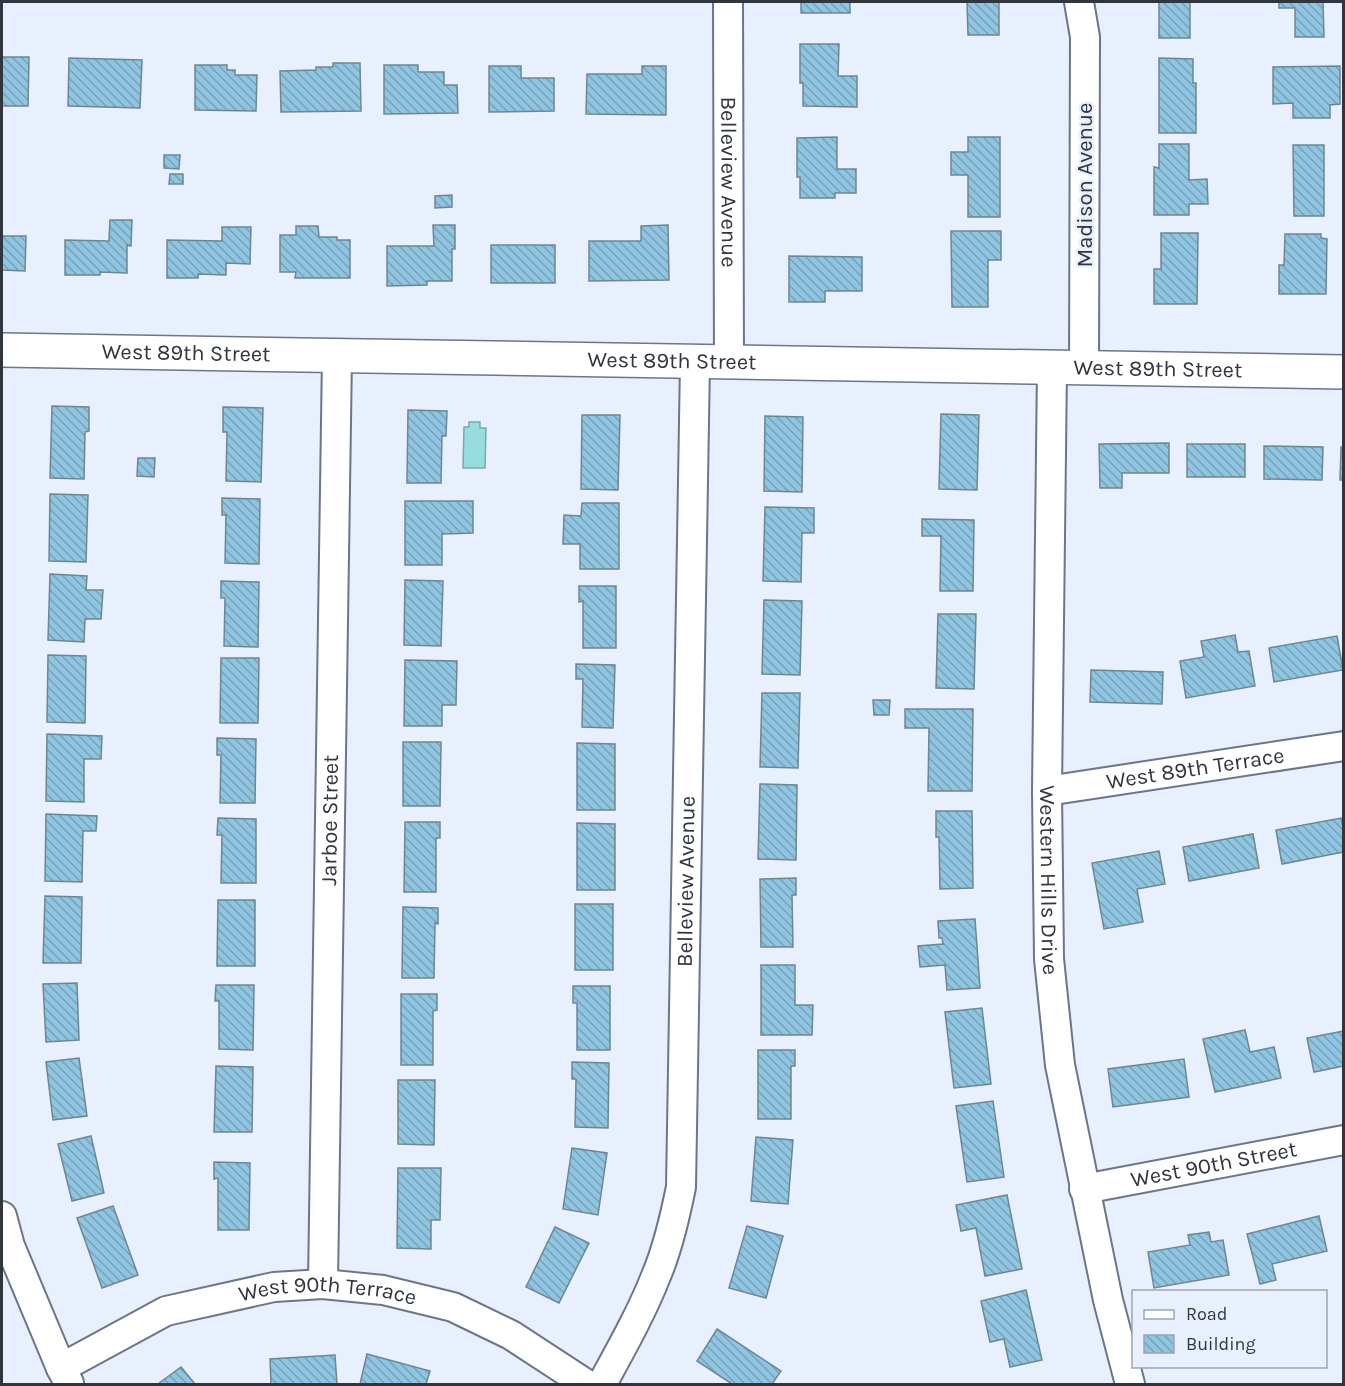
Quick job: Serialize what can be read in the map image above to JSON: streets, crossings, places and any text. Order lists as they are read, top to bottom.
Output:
{
  "streets": {
    "street": [
      "Belleview Avenue",
      "Madison Avenue",
      "West 89th Street",
      "West 89th Terrace",
      "Jarboe Street",
      "Western Hills Drive",
      "West 90th Street",
      "West 90th Terrace"
    ]
  },
  "crossings": [
    ["Belleview Avenue", "West 89th Street"],
    ["Madison Avenue", "West 89th Street"],
    ["West 89th Street", "Jarboe Street"],
    ["West 89th Street", "Western Hills Drive"],
    ["West 89th Terrace", "Western Hills Drive"],
    ["Jarboe Street", "West 90th Terrace"],
    ["Western Hills Drive", "West 90th Street"]
  ],
  "legend": ["Road", "Building"]
}
